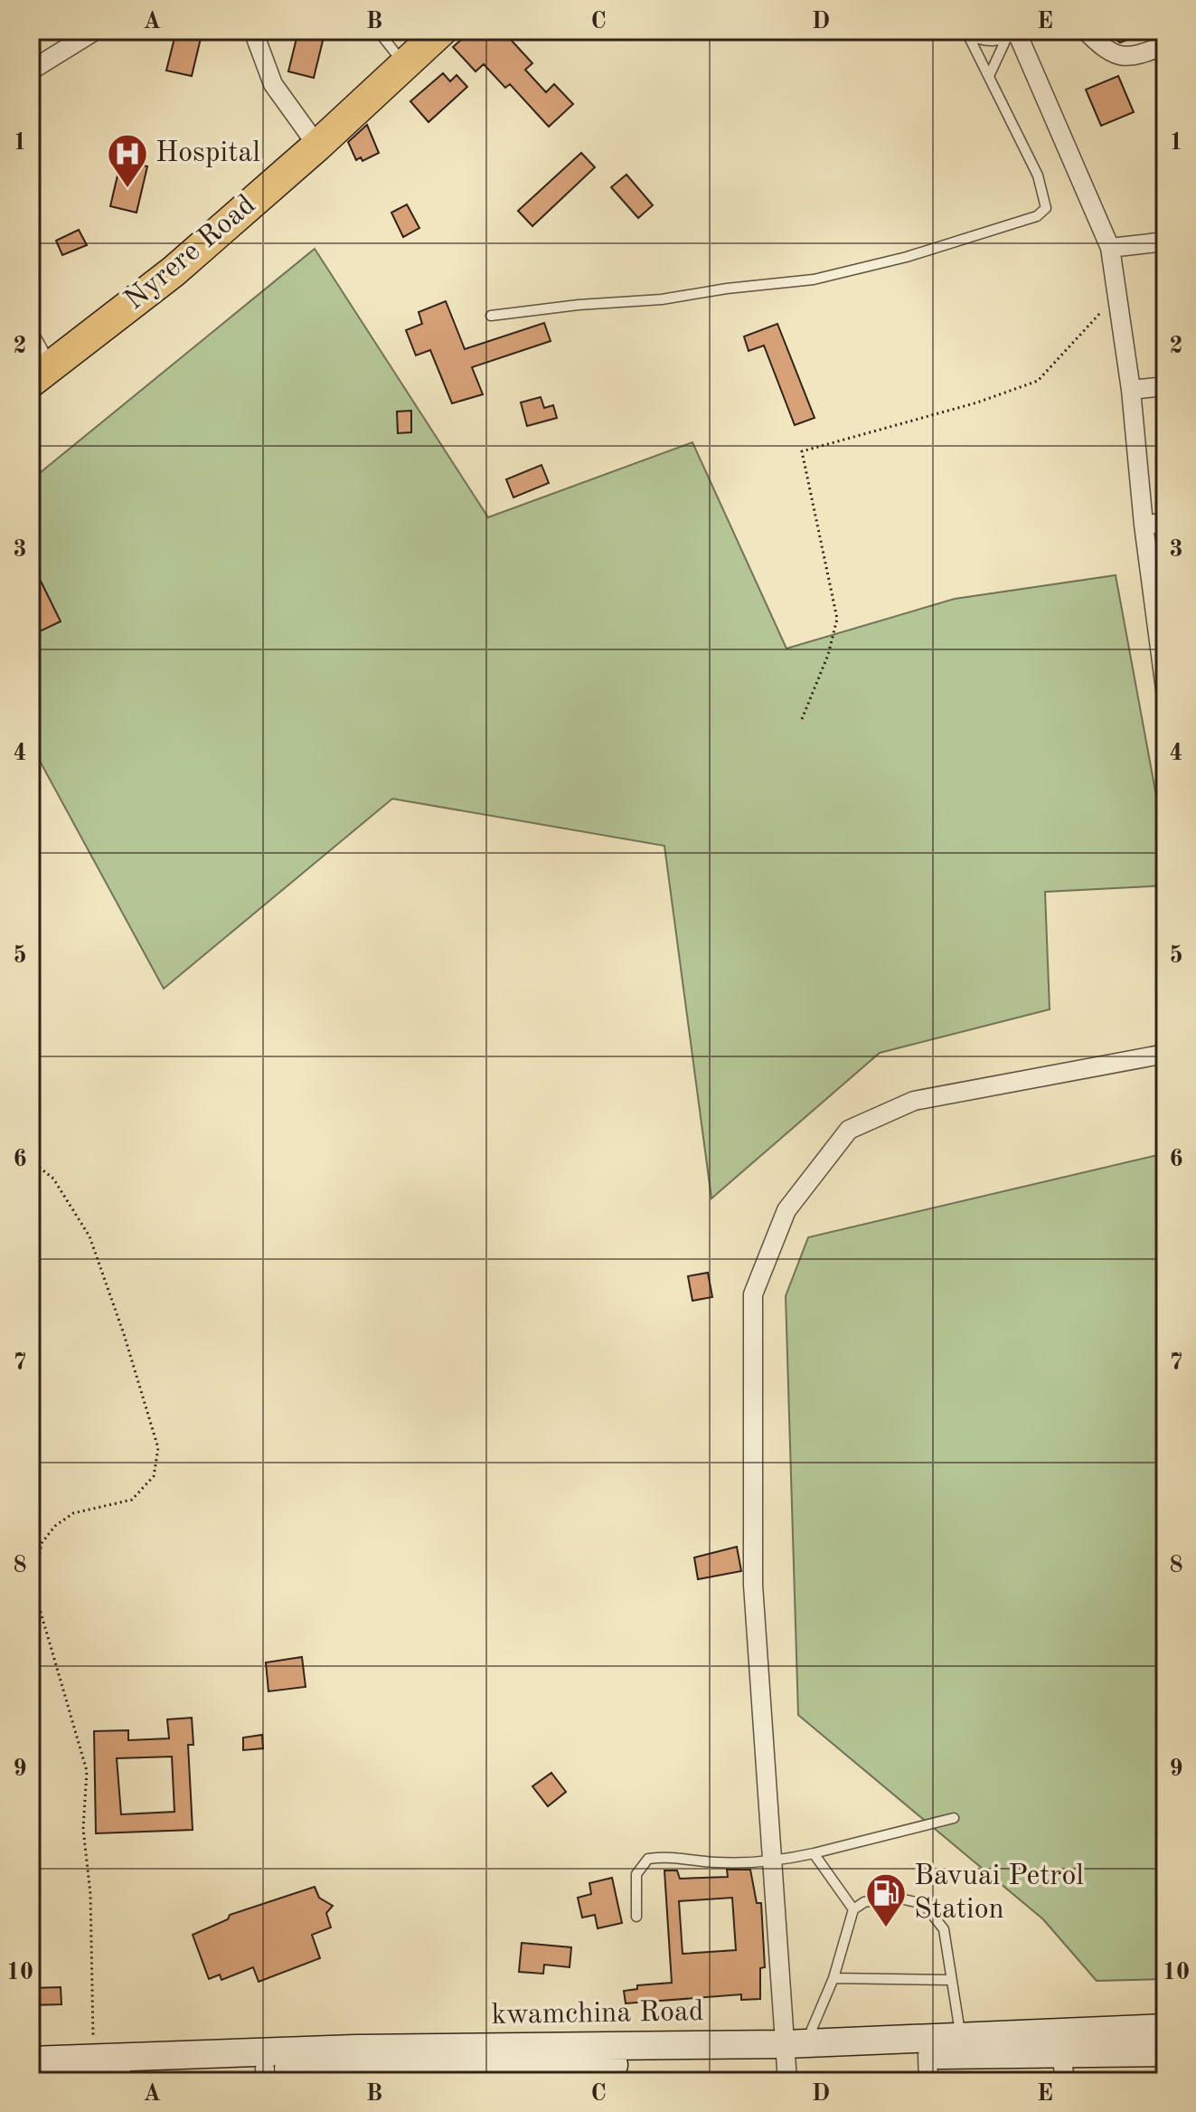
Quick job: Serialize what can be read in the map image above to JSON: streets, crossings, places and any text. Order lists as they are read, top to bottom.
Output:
{
  "streets": {
    "main road": ["Nyrere Road", "kwamchina Road"]
  },
  "places": {
    "hospital": ["Hospital"],
    "fuel station": ["Bavuai Petrol Station"]
  },
  "grid": {
    "columns": [
      "A",
      "B",
      "C",
      "D",
      "E"
    ],
    "rows": [
      "1",
      "2",
      "3",
      "4",
      "5",
      "6",
      "7",
      "8",
      "9",
      "10"
    ]
  }
}
